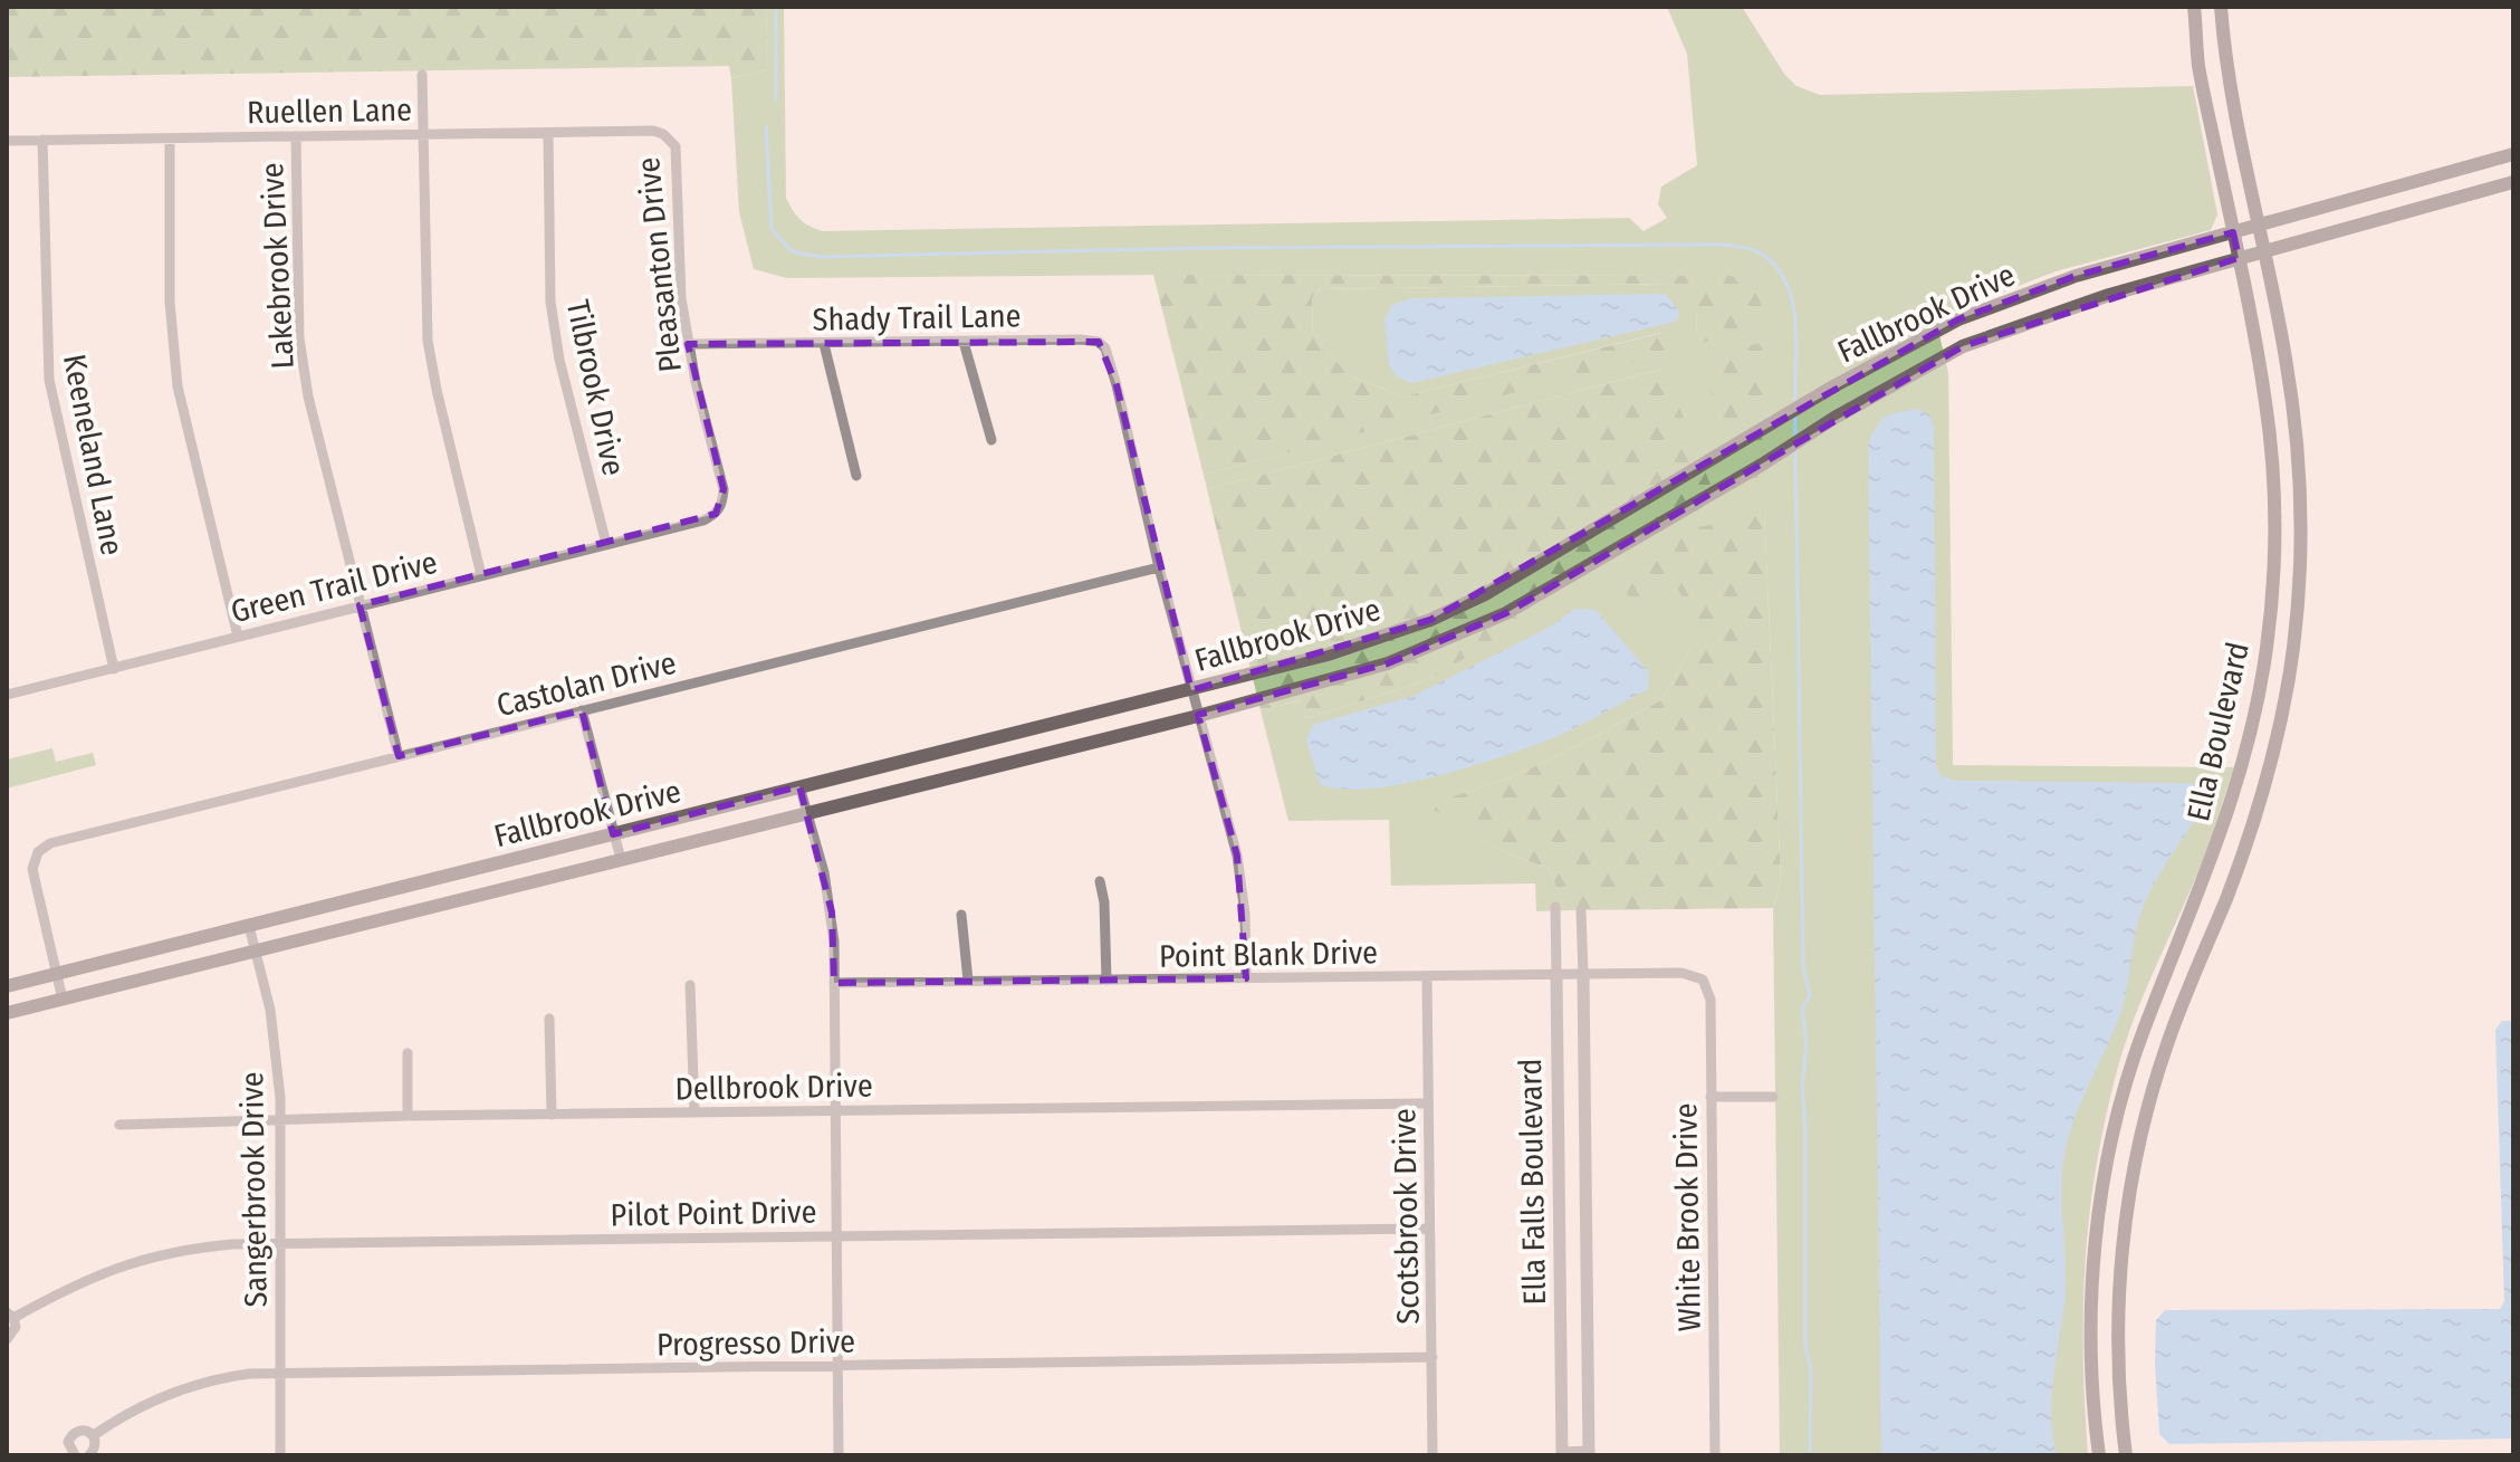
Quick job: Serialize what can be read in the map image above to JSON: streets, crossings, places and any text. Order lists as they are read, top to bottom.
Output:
{
  "streets": {
    "main road": ["Fallbrook Drive", "Ella Boulevard"],
    "street": [
      "Ruellen Lane",
      "Pleasanton Drive",
      "Lakebrook Drive",
      "Shady Trail Lane",
      "Tilbrook Drive",
      "Keeneland Lane",
      "Green Trail Drive",
      "Castolan Drive",
      "Point Blank Drive",
      "Dellbrook Drive",
      "Ella Falls Boulevard",
      "Sangerbrook Drive",
      "Pilot Point Drive",
      "Scotsbrook Drive",
      "White Brook Drive",
      "Progresso Drive"
    ]
  },
  "crossings": [
    ["Ruellen Lane", "Pleasanton Drive"],
    ["Ruellen Lane", "Lakebrook Drive"],
    ["Ruellen Lane", "Tilbrook Drive"],
    ["Ruellen Lane", "Keeneland Lane"],
    ["Pleasanton Drive", "Shady Trail Lane"],
    ["Pleasanton Drive", "Green Trail Drive"],
    ["Lakebrook Drive", "Green Trail Drive"],
    ["Lakebrook Drive", "Castolan Drive"],
    ["Fallbrook Drive", "Castolan Drive"],
    ["Fallbrook Drive", "Ella Boulevard"],
    ["Fallbrook Drive", "Sangerbrook Drive"],
    ["Shady Trail Lane", "Castolan Drive"],
    ["Tilbrook Drive", "Green Trail Drive"],
    ["Keeneland Lane", "Green Trail Drive"],
    ["Point Blank Drive", "Ella Falls Boulevard"],
    ["Point Blank Drive", "Scotsbrook Drive"],
    ["Point Blank Drive", "White Brook Drive"],
    ["Dellbrook Drive", "Sangerbrook Drive"],
    ["Dellbrook Drive", "Scotsbrook Drive"],
    ["Sangerbrook Drive", "Pilot Point Drive"],
    ["Sangerbrook Drive", "Progresso Drive"],
    ["Pilot Point Drive", "Scotsbrook Drive"],
    ["Scotsbrook Drive", "Progresso Drive"]
  ]
}
